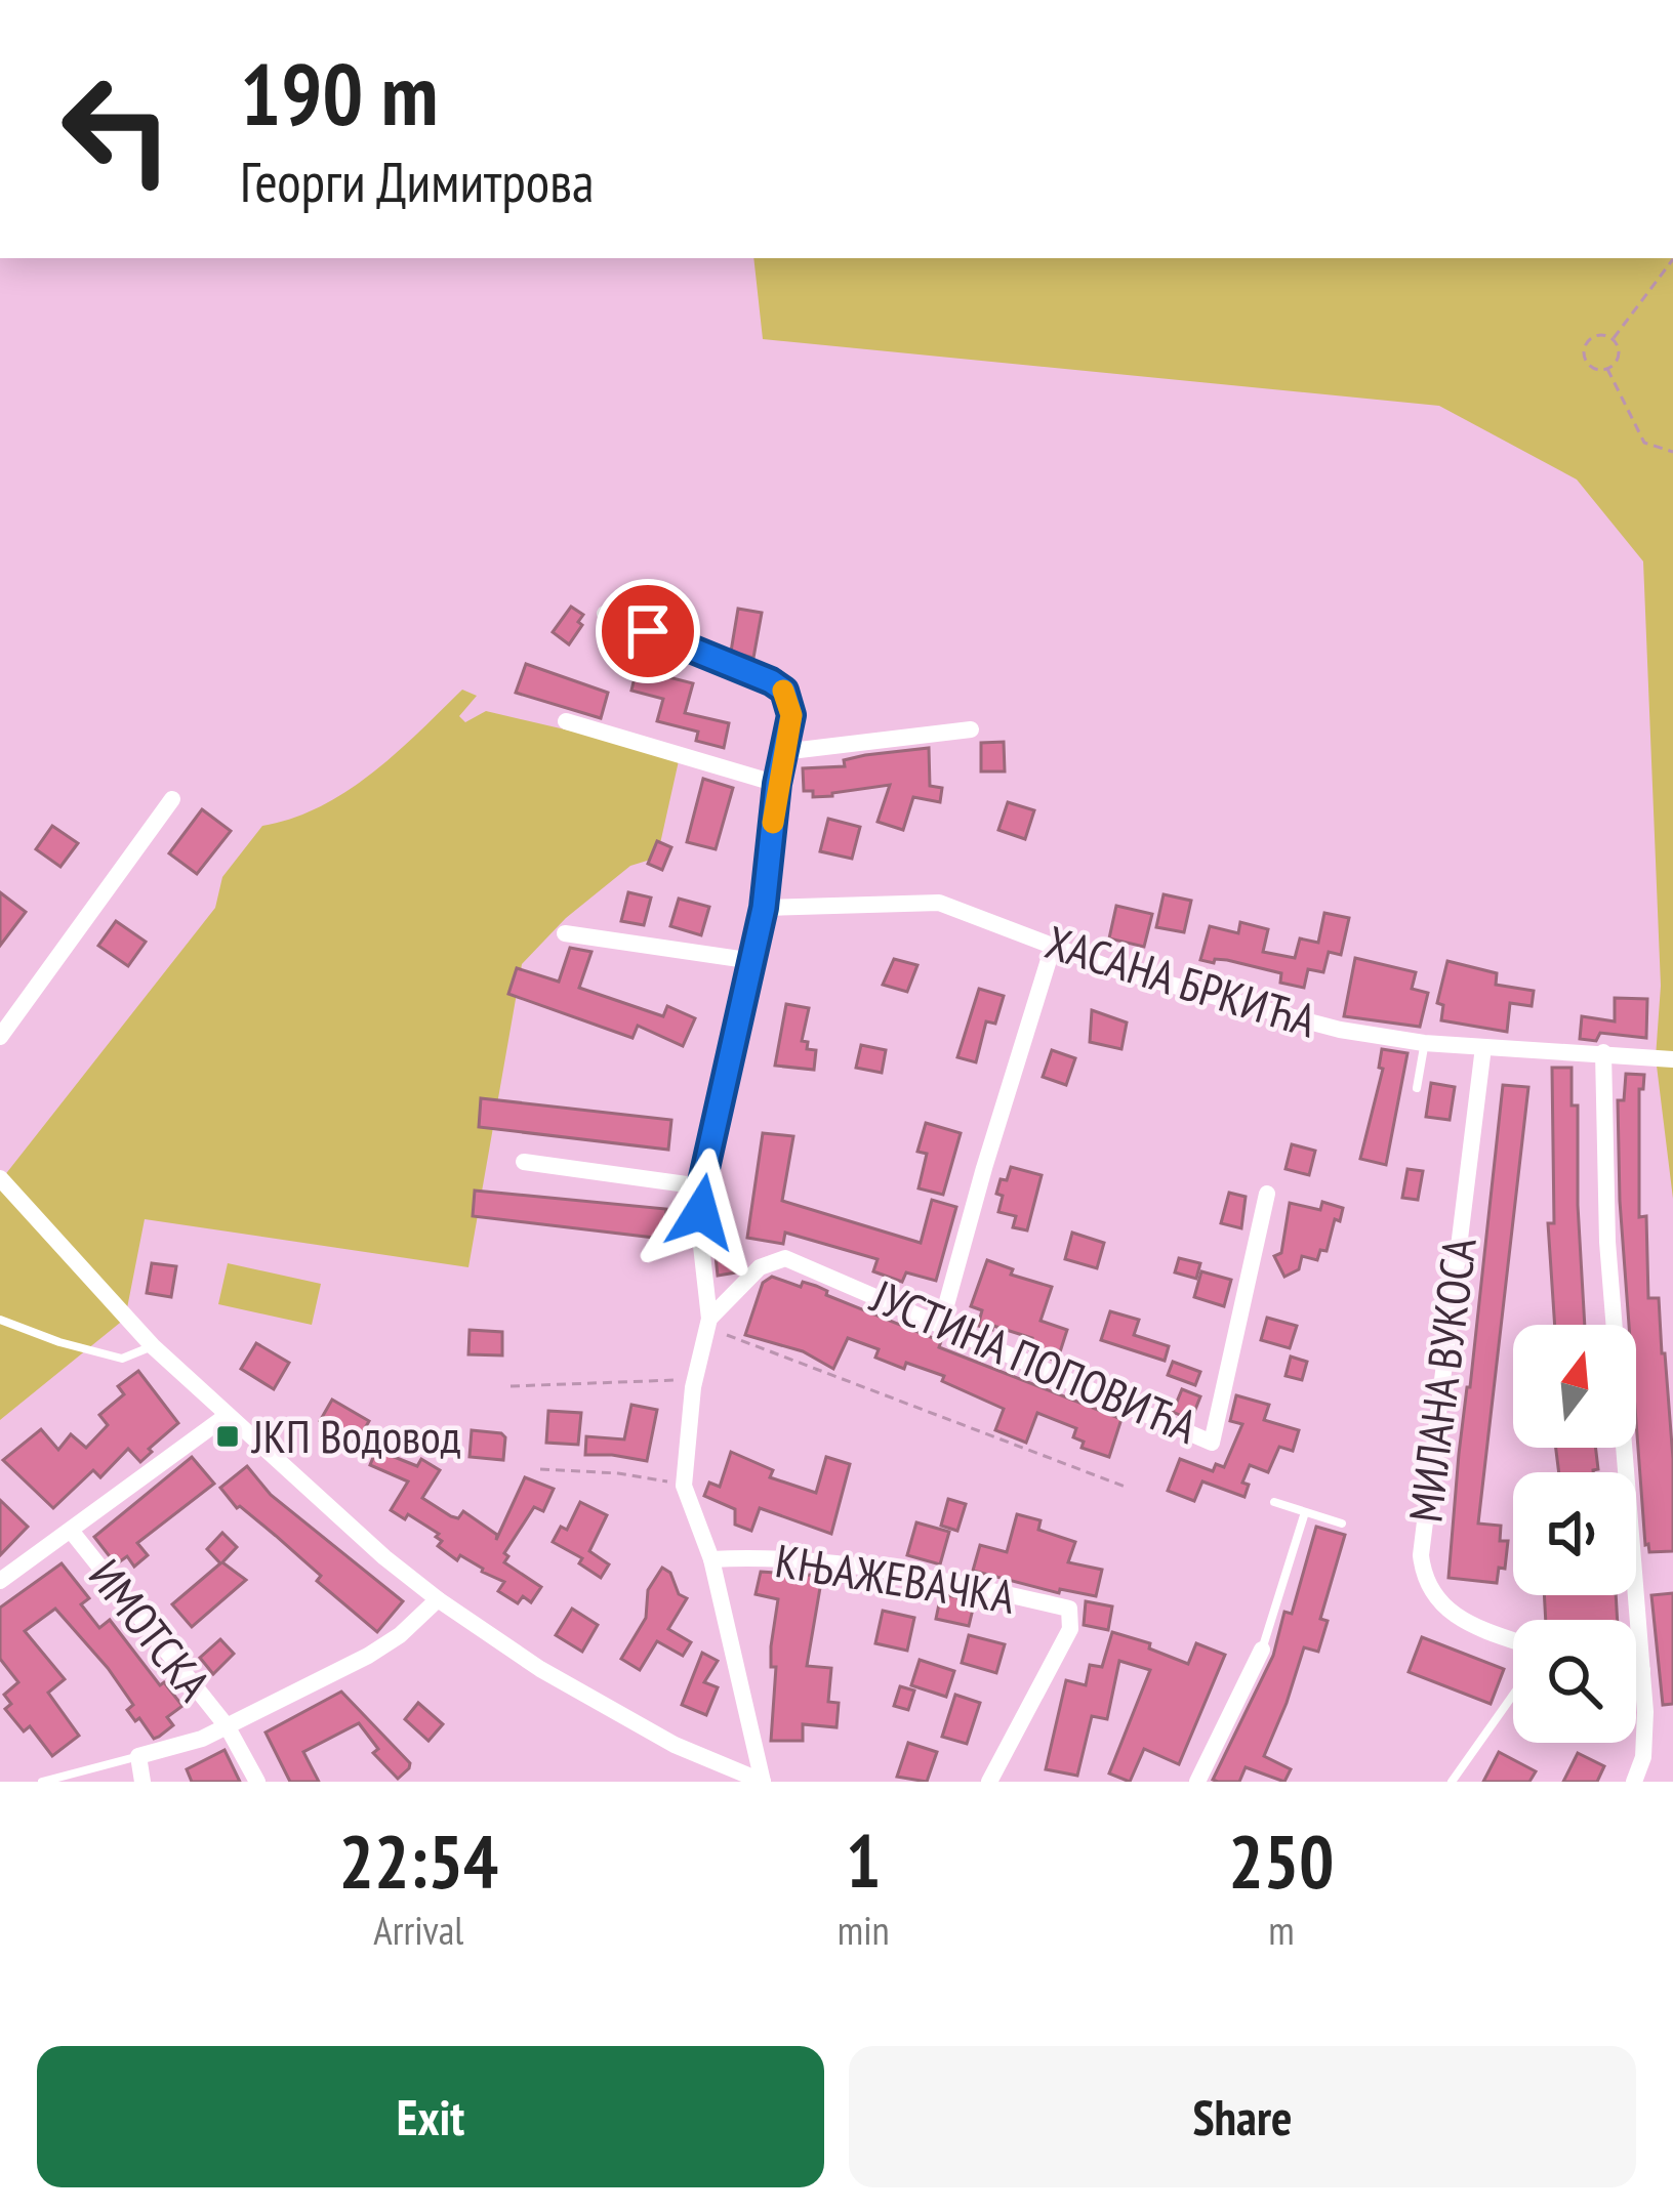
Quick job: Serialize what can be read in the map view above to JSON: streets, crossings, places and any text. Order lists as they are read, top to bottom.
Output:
{
  "streets": {
    "street": [
      "ХАСАНА БРКИЋА",
      "ЈУСТИНА ПОПОВИЋА",
      "МИЛАНА ВУКОСА",
      "КЊАЖЕВАЧКА",
      "ИМОТСКА"
    ]
  },
  "crossings": [
    ["ХАСАНА БРКИЋА", "МИЛАНА ВУКОСА"]
  ],
  "places": {
    "transit": ["ЈКП Водовод"]
  },
  "north": "top",
  "page": {
    "turn": ["190 m", "Георги Димитрова"],
    "eta": [
      "22:54",
      "Arrival",
      "1",
      "min",
      "250",
      "m"
    ],
    "buttons": ["Exit", "Share"]
  }
}
